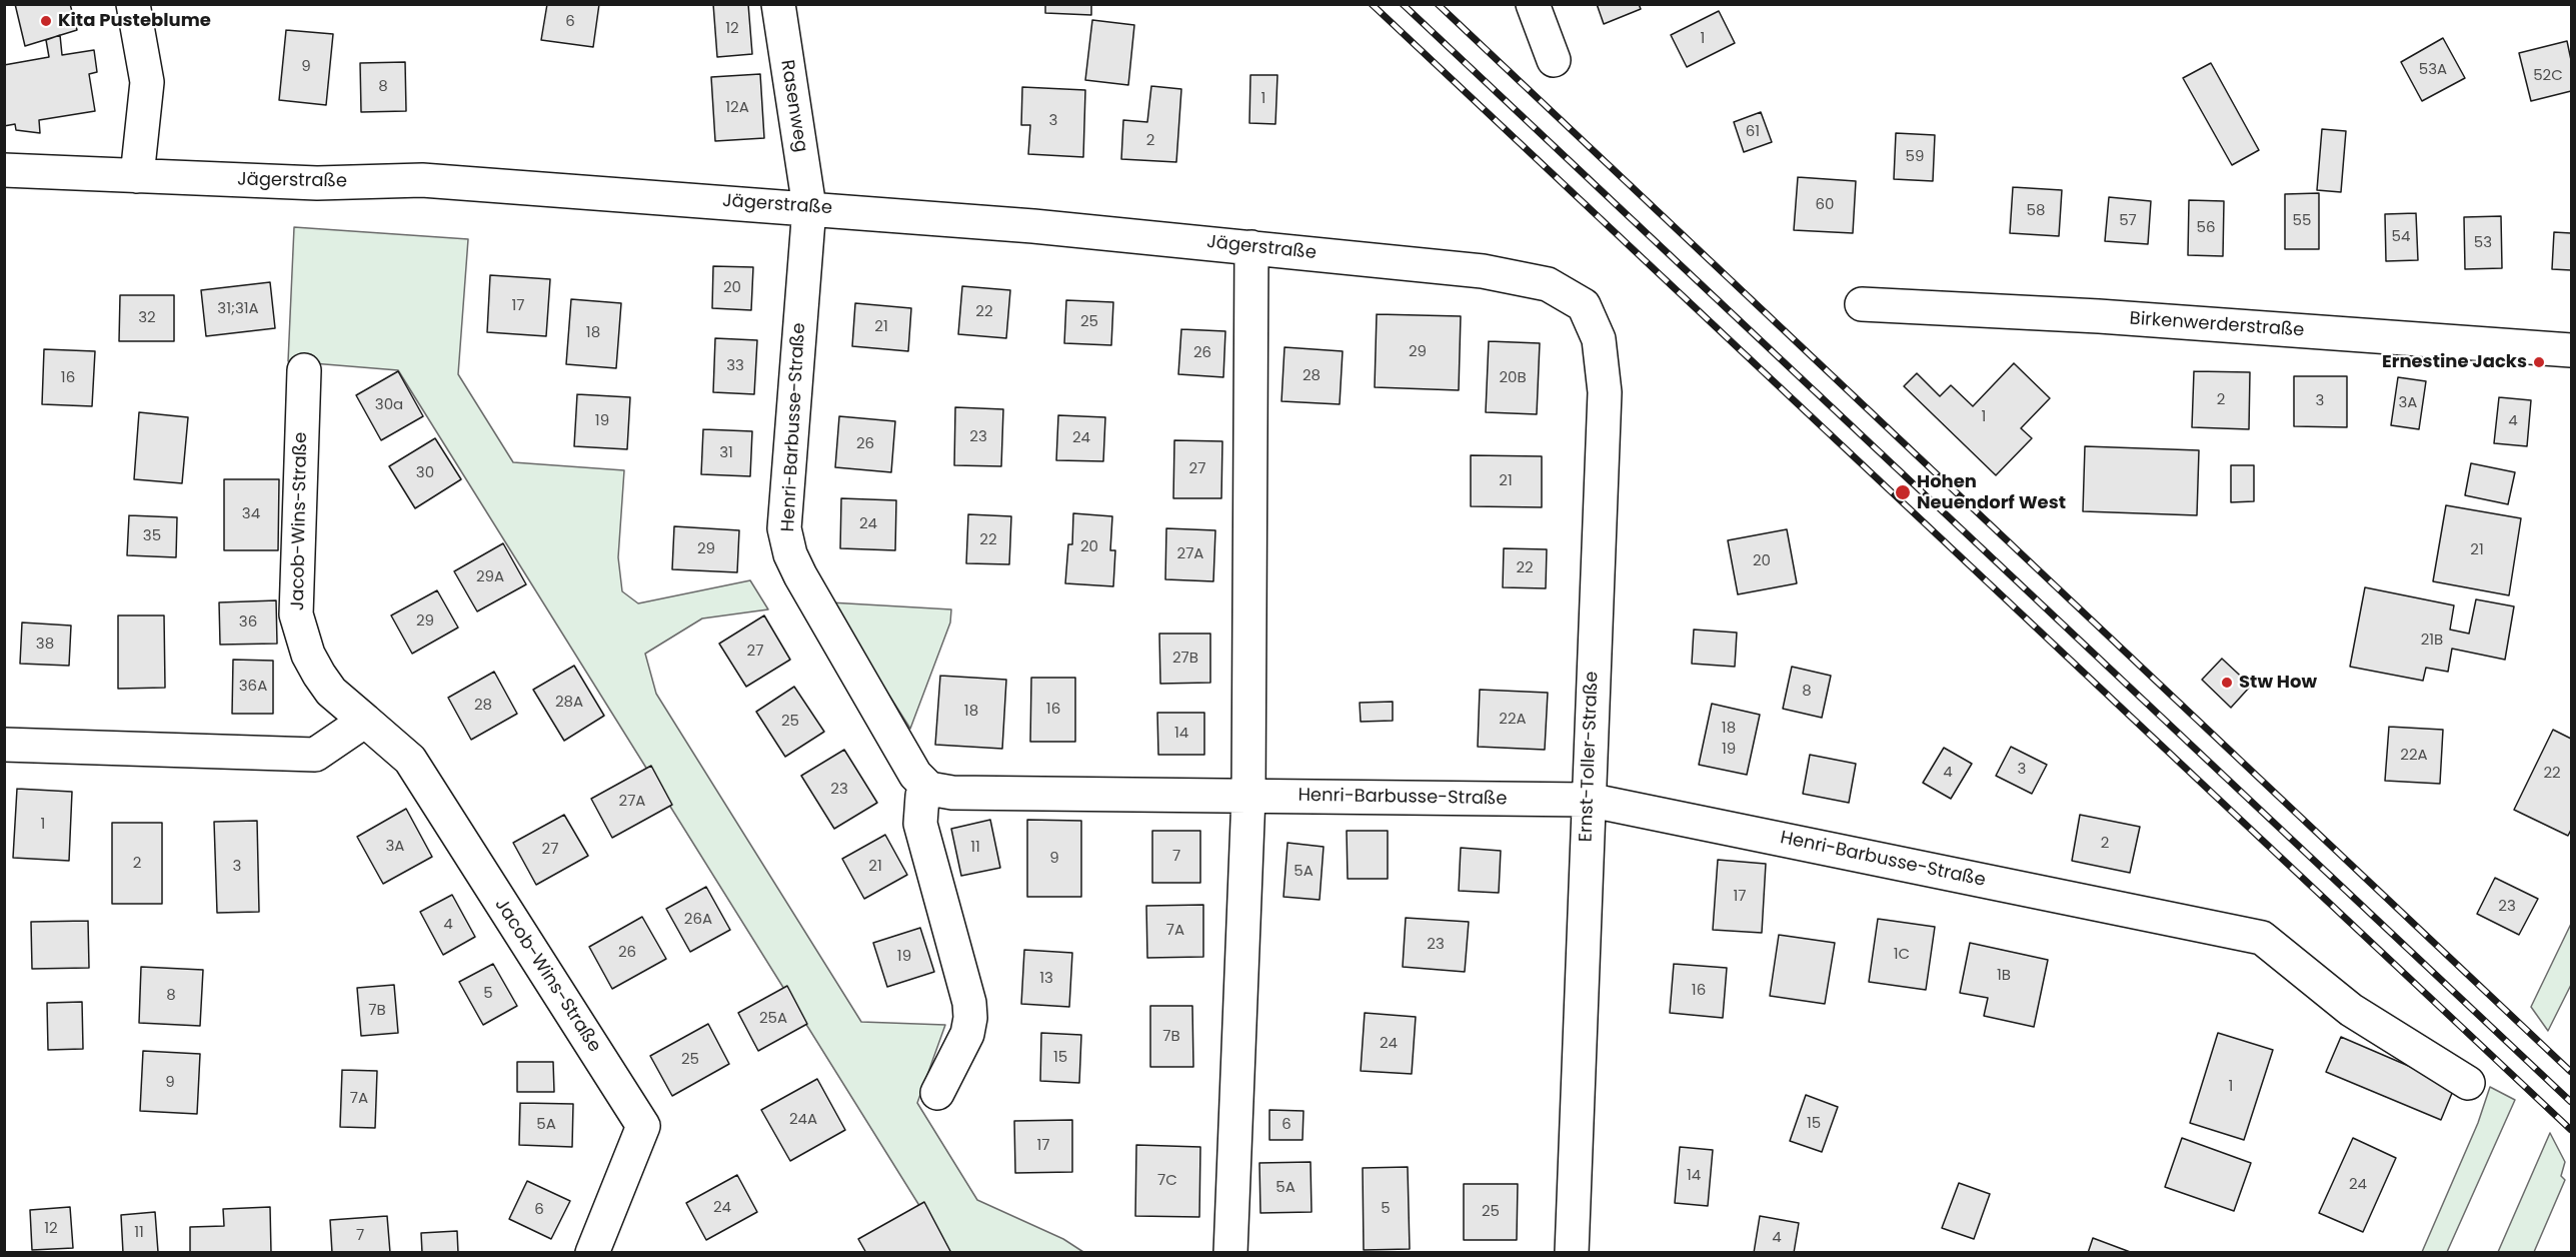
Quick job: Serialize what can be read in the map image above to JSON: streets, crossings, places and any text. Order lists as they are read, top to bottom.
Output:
{
  "streets": {
    "street": [
      "Rasenweg",
      "Jägerstraße",
      "Birkenwerderstraße",
      "Henri-Barbusse-Straße",
      "Jacob-Wins-Straße",
      "Ernst-Toller-Straße"
    ]
  },
  "crossings": [
    ["Rasenweg", "Jägerstraße"],
    ["Rasenweg", "Henri-Barbusse-Straße"],
    ["Jägerstraße", "Henri-Barbusse-Straße"],
    ["Jägerstraße", "Ernst-Toller-Straße"],
    ["Henri-Barbusse-Straße", "Ernst-Toller-Straße"]
  ],
  "places": [
    "Kita Pusteblume",
    "Ernestine Jacks",
    "Hohen Neuendorf West",
    "Stw How"
  ],
  "house_numbers": [
    "6",
    "12",
    "1",
    "9",
    "53A",
    "52C",
    "8",
    "1",
    "12A",
    "3",
    "61",
    "2",
    "59",
    "60",
    "58",
    "57",
    "55",
    "56",
    "54",
    "53",
    "20",
    "17",
    "31;31A",
    "22",
    "32",
    "25",
    "21",
    "18",
    "29",
    "26",
    "33",
    "28",
    "16",
    "20B",
    "2",
    "3",
    "3A",
    "30a",
    "1",
    "19",
    "4",
    "23",
    "24",
    "26",
    "31",
    "27",
    "30",
    "21",
    "34",
    "24",
    "35",
    "22",
    "20",
    "29",
    "21",
    "27A",
    "20",
    "22",
    "29A",
    "29",
    "36",
    "21B",
    "38",
    "27",
    "27B",
    "36A",
    "8",
    "28A",
    "28",
    "16",
    "18",
    "22A",
    "25",
    "18",
    "14",
    "19",
    "22A",
    "3",
    "4",
    "22",
    "23",
    "27A",
    "1",
    "2",
    "3A",
    "11",
    "27",
    "7",
    "9",
    "2",
    "3",
    "21",
    "5A",
    "17",
    "23",
    "26A",
    "4",
    "7A",
    "23",
    "26",
    "1C",
    "19",
    "1B",
    "13",
    "16",
    "5",
    "8",
    "7B",
    "25A",
    "7B",
    "24",
    "15",
    "25",
    "9",
    "1",
    "7A",
    "24A",
    "15",
    "5A",
    "6",
    "17",
    "14",
    "7C",
    "24",
    "5A",
    "24",
    "5",
    "6",
    "25",
    "12",
    "11",
    "7",
    "4"
  ]
}
